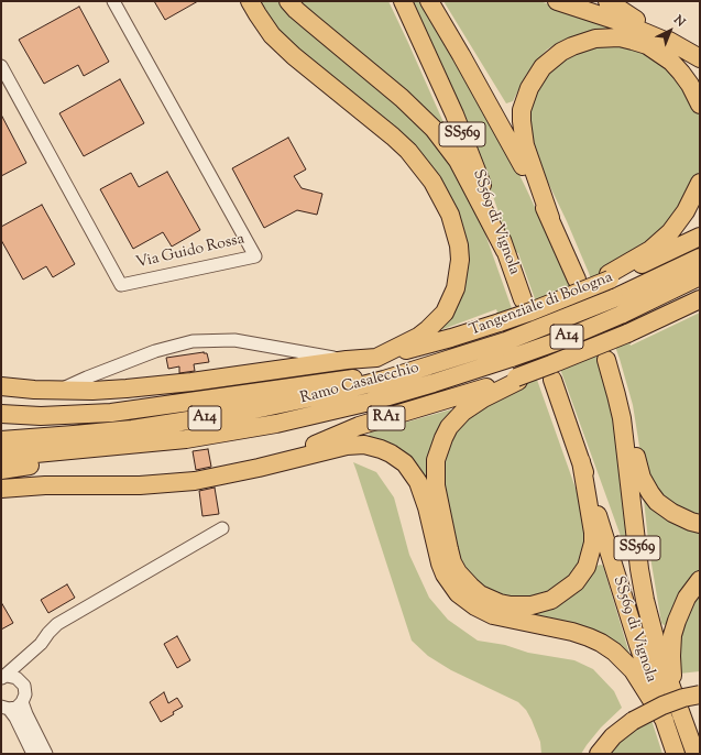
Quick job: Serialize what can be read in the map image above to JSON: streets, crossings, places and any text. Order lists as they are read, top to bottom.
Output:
{
  "streets": {
    "highway": [
      "SS569",
      "SS569 di Vignola",
      "Tangenziale di Bologna",
      "A14",
      "Ramo Casalecchio",
      "RA1"
    ],
    "street": ["Via Guido Rossa"]
  },
  "crossings": [
    ["SS569 di Vignola", "RA1"]
  ],
  "north": "top right"
}
